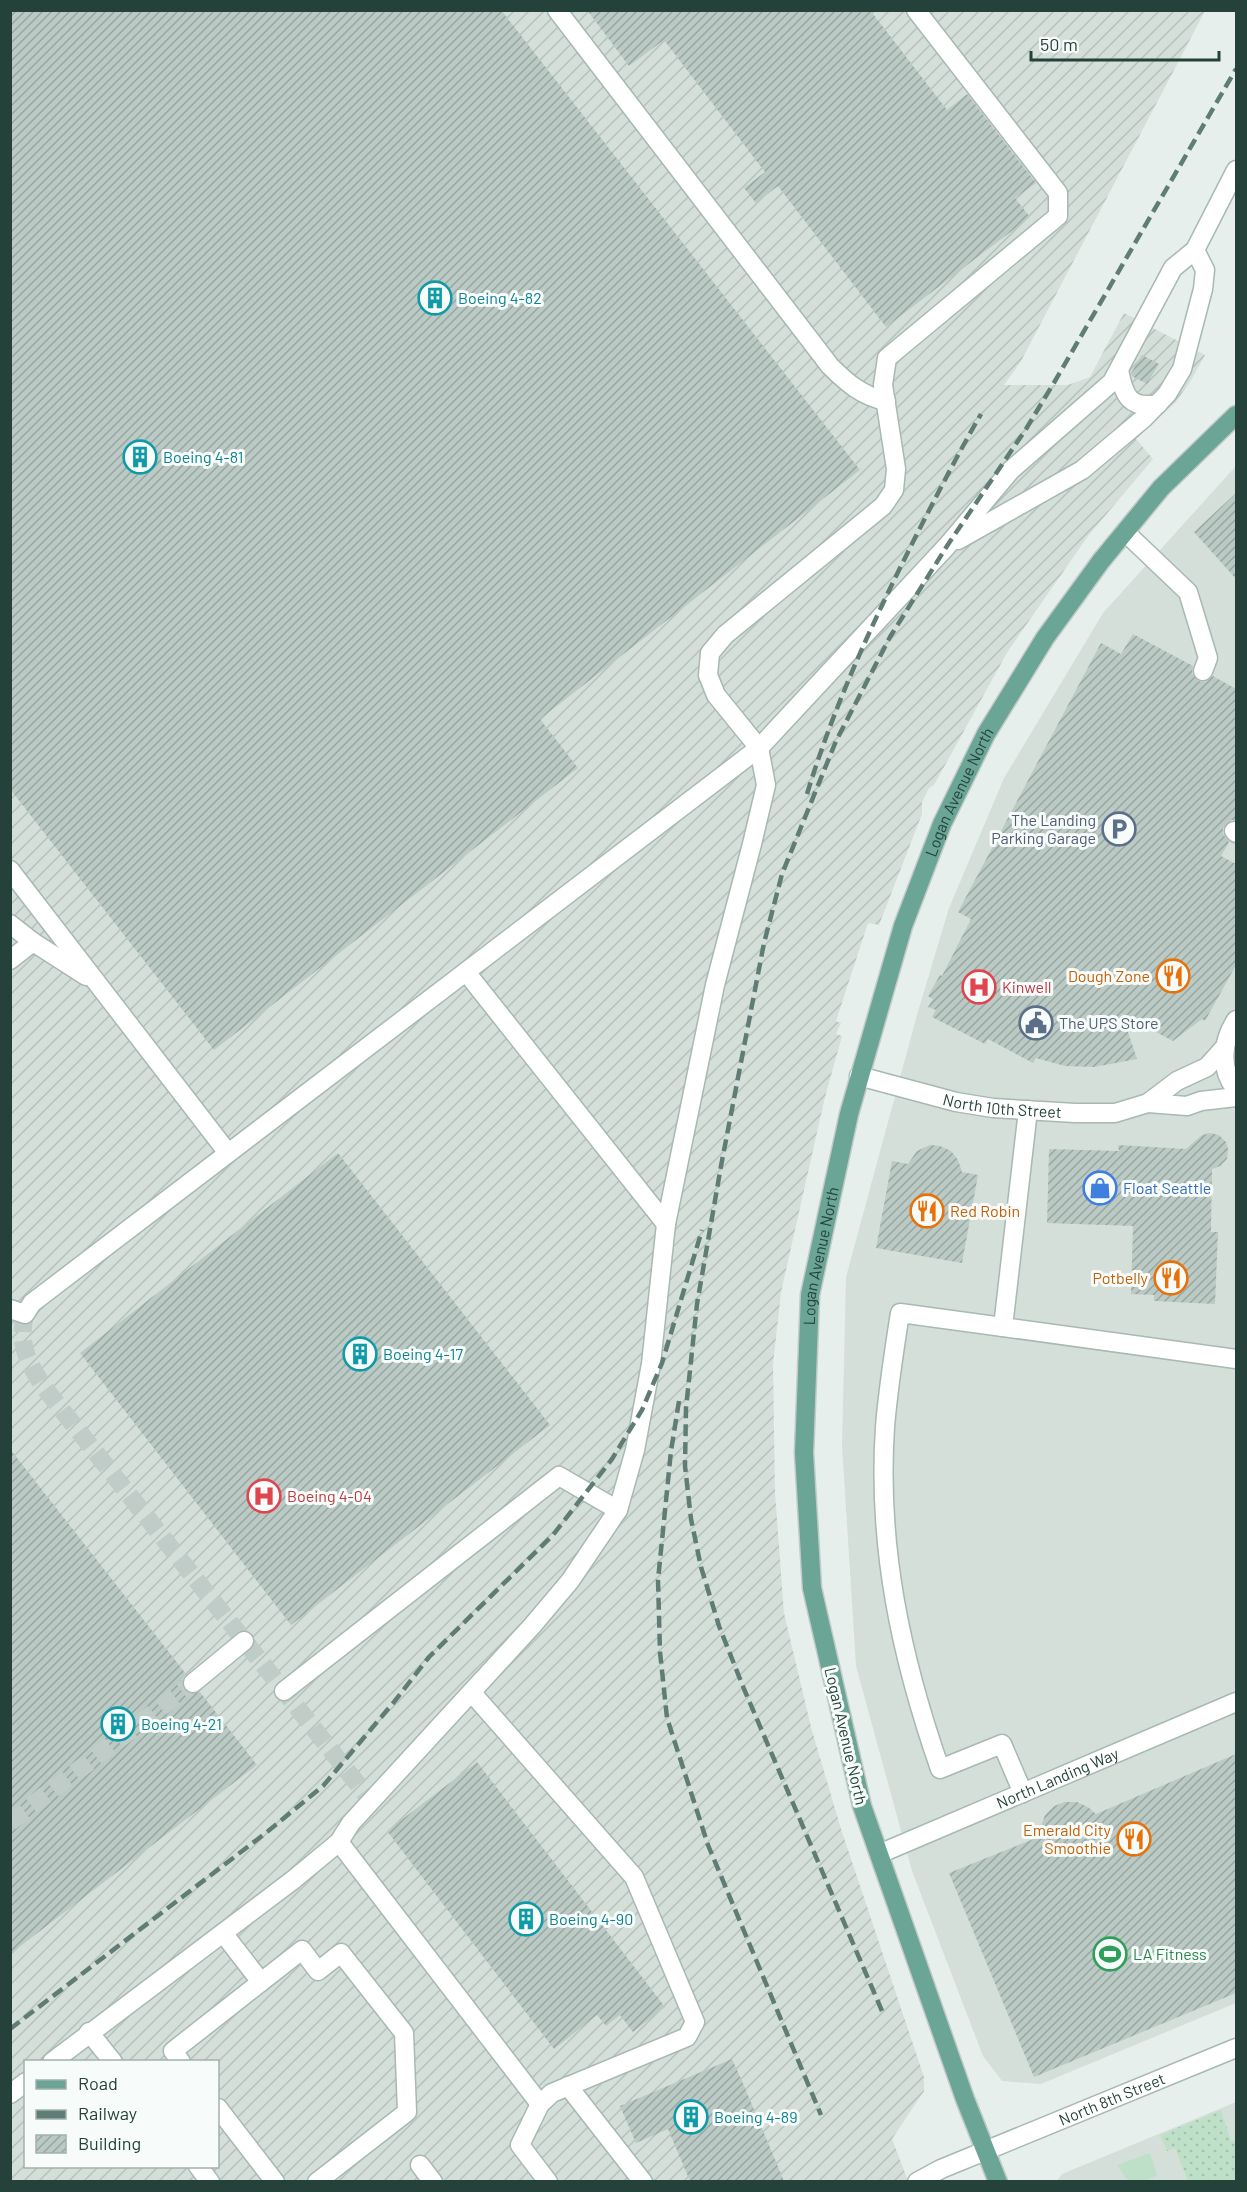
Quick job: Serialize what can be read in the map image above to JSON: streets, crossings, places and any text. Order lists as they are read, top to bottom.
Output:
{
  "streets": {
    "main road": ["Logan Avenue North"],
    "street": ["North 10th Street", "North Landing Way", "North 8th Street"]
  },
  "crossings": [
    ["Logan Avenue North", "North 10th Street"],
    ["Logan Avenue North", "North Landing Way"],
    ["Logan Avenue North", "North 8th Street"]
  ],
  "places": {
    "building": [
      "Boeing 4-82",
      "Boeing 4-81",
      "Boeing 4-17",
      "Boeing 4-21",
      "Boeing 4-90",
      "Boeing 4-89"
    ],
    "parking": ["The Landing Parking Garage"],
    "restaurant": [
      "Dough Zone",
      "Red Robin",
      "Potbelly",
      "Emerald City Smoothie"
    ],
    "hospital": ["Kinwell", "Boeing 4-04"],
    "public building": ["The UPS Store"],
    "shop": ["Float Seattle"],
    "sports": ["LA Fitness"]
  },
  "legend": ["Road", "Railway", "Building"],
  "scale_bar": "50 m"
}
